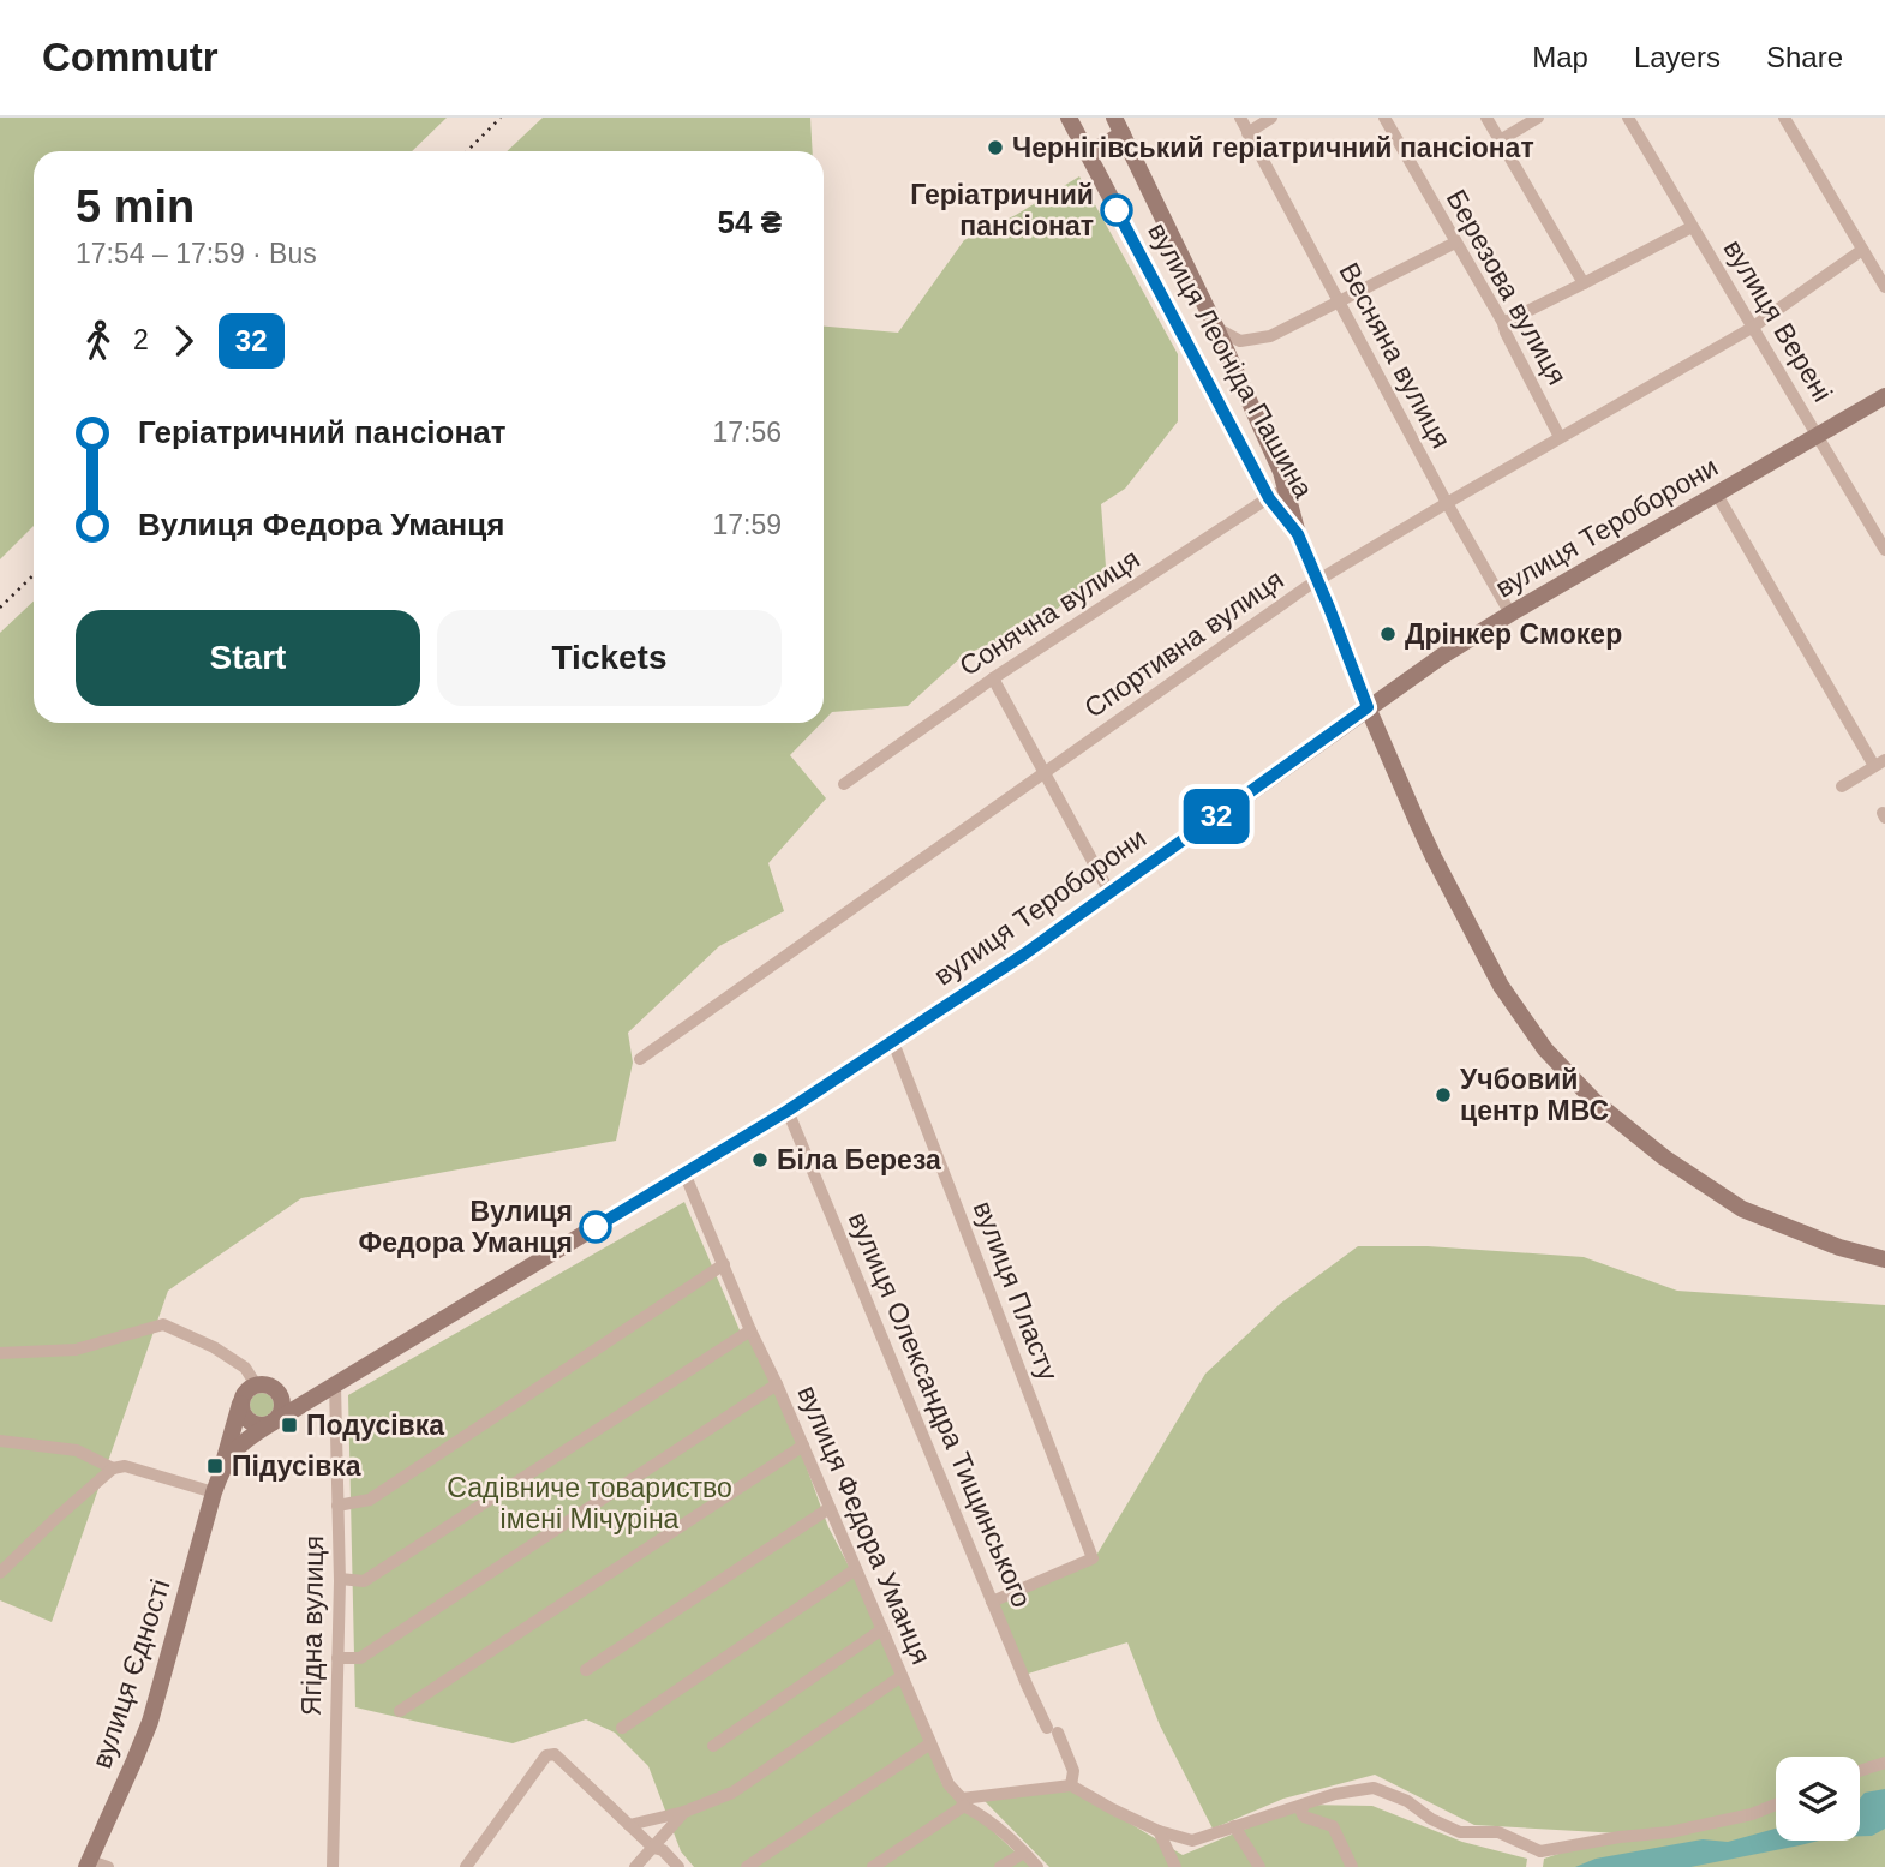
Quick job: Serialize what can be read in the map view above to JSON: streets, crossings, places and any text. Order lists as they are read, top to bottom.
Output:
{
  "streets": {
    "main road": ["вулиця Леоніда Пашина", "вулиця Тероборони", "вулиця Єдності"],
    "street": [
      "Березова вулиця",
      "вулиця Верені",
      "Весняна вулиця",
      "Сонячна вулиця",
      "Спортивна вулиця",
      "вулиця Пласту",
      "вулиця Олександра Тищинського",
      "вулиця Федора Уманця",
      "Ягідна вулиця"
    ]
  },
  "crossings": [
    ["Березова вулиця", "Спортивна вулиця"],
    ["вулиця Верені", "вулиця Тероборони"],
    ["вулиця Верені", "Спортивна вулиця"],
    ["Весняна вулиця", "вулиця Тероборони"],
    ["Весняна вулиця", "Спортивна вулиця"],
    ["вулиця Леоніда Пашина", "Сонячна вулиця"],
    ["вулиця Тероборони", "вулиця Пласту"],
    ["вулиця Тероборони", "вулиця Олександра Тищинського"],
    ["вулиця Тероборони", "вулиця Федора Уманця"],
    ["вулиця Тероборони", "Ягідна вулиця"],
    ["вулиця Тероборони", "вулиця Єдності"],
    ["вулиця Пласту", "вулиця Олександра Тищинського"],
    ["Ягідна вулиця", "вулиця Єдності"]
  ],
  "parks": ["Садівниче товариство імені Мічуріна"],
  "places": {
    "other": [
      "Чернігівський геріатричний пансіонат",
      "Геріатричний пансіонат",
      "Дрінкер Смокер",
      "Учбовий центр МВС",
      "Біла Береза",
      "Вулиця Федора Уманця"
    ],
    "transit": ["Подусівка", "Підусівка"]
  },
  "lines": ["bus line 32"],
  "page": {
    "header": "Commutr",
    "nav": ["Map", "Layers", "Share"],
    "on_map": "32",
    "heading": ["5 min", "17:54 – 17:59 · Bus", "54 ₴"],
    "legs": ["2", "32"],
    "list": [
      {
        "name": "Геріатричний пансіонат",
        "value": "17:56"
      },
      {
        "name": "Вулиця Федора Уманця",
        "value": "17:59"
      }
    ],
    "buttons": ["Start", "Tickets"]
  }
}
